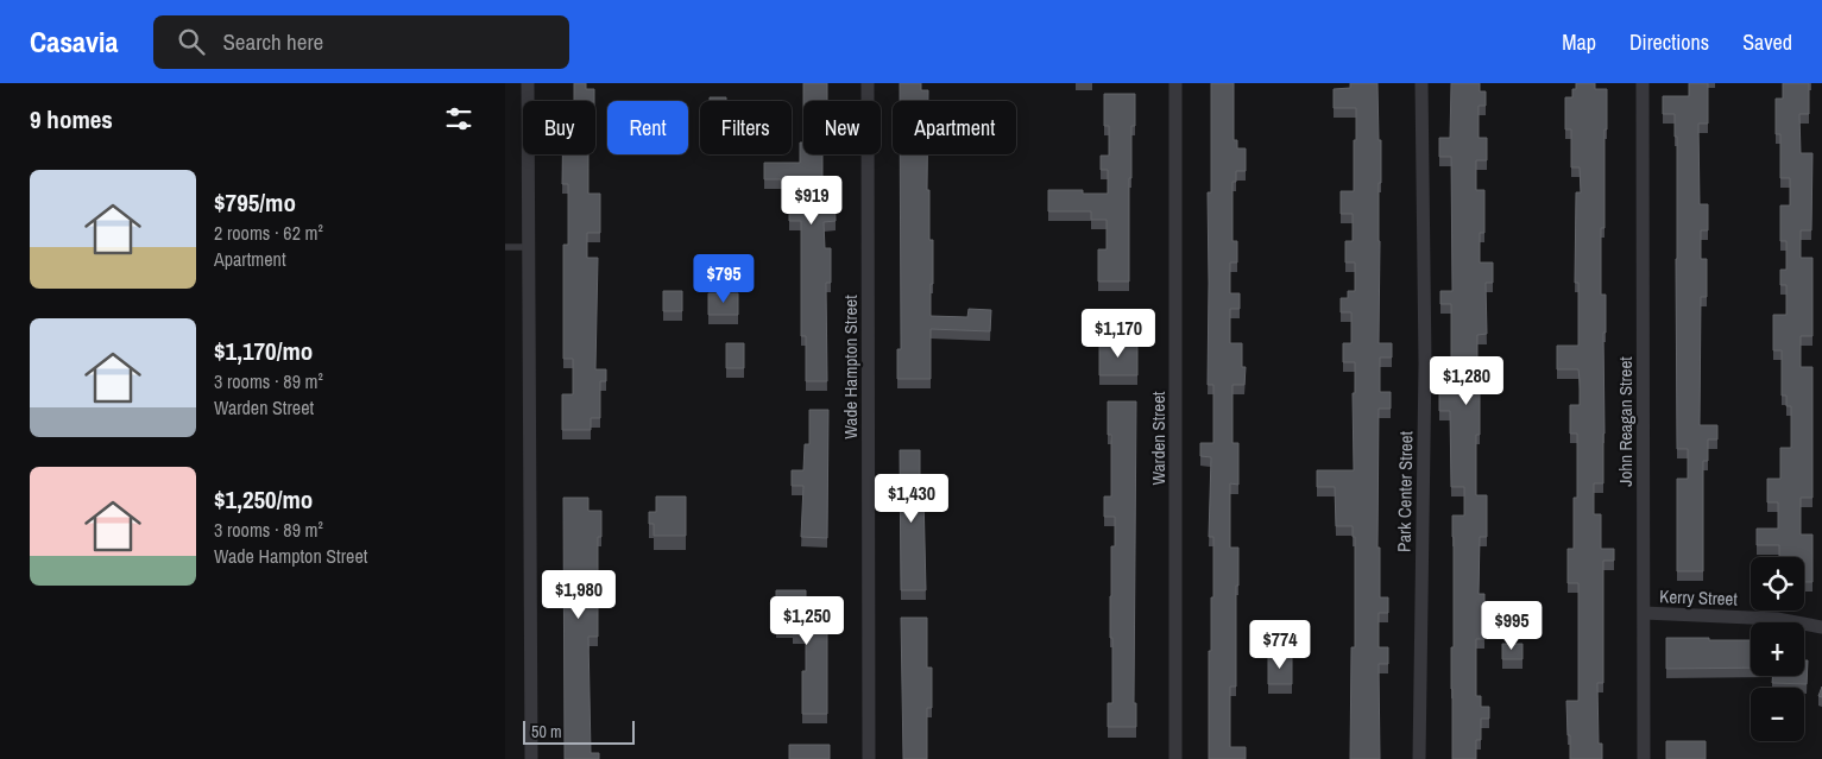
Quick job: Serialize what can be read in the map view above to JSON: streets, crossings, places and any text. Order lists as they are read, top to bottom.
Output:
{
  "streets": {
    "street": [
      "Wade Hampton Street",
      "John Reagan Street",
      "Warden Street",
      "Park Center Street",
      "Kerry Street"
    ]
  },
  "crossings": [
    ["John Reagan Street", "Kerry Street"]
  ],
  "scale_bar": "50 m",
  "page": {
    "header": "Casavia",
    "search": "Search here",
    "nav": ["Map", "Directions", "Saved"],
    "heading": "9 homes",
    "chip": [
      "Buy",
      "Rent",
      "Filters",
      "New",
      "Apartment"
    ],
    "list": [
      {
        "name": "$795/mo",
        "note": "2 rooms · 62 m² · Apartment"
      },
      {
        "name": "$1,170/mo",
        "note": "3 rooms · 89 m² · Warden Street"
      },
      {
        "name": "$1,250/mo",
        "note": "3 rooms · 89 m² · Wade Hampton Street"
      }
    ],
    "price": [
      "$919",
      "$795",
      "$1,170",
      "$1,280",
      "$1,430",
      "$1,980",
      "$1,250",
      "$995",
      "$774"
    ],
    "map_buttons": ["+", "−"],
    "scale": "50 m"
  }
}
